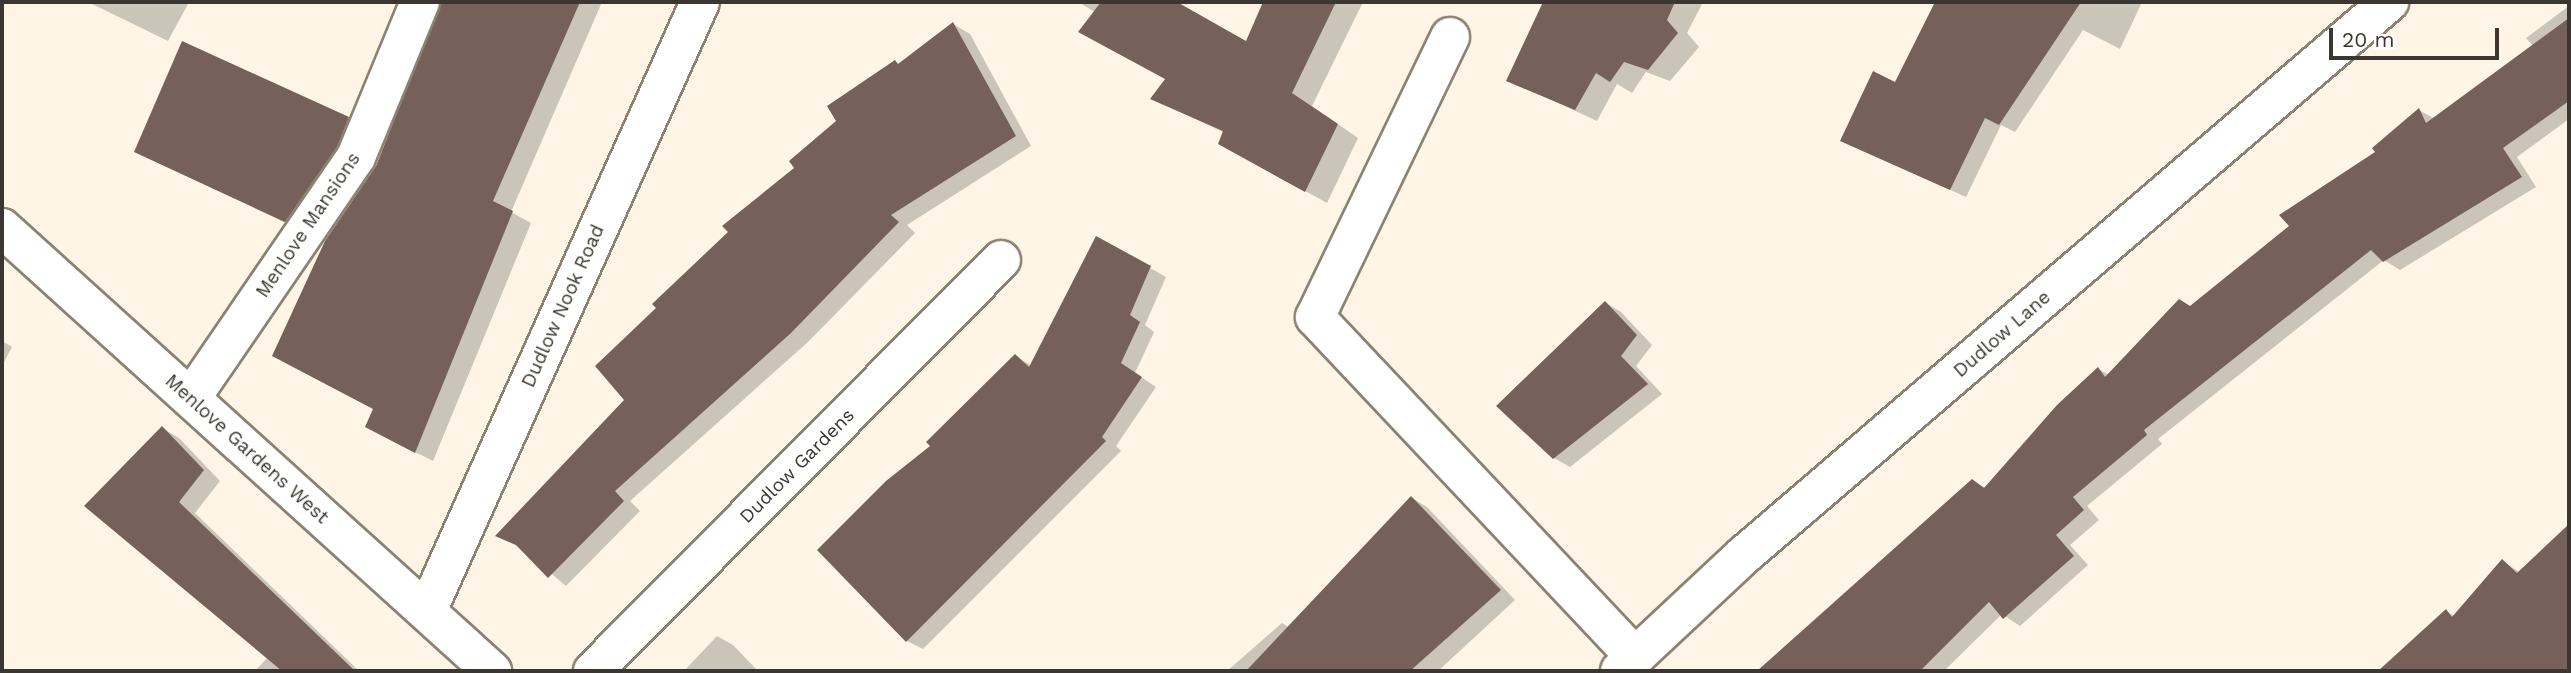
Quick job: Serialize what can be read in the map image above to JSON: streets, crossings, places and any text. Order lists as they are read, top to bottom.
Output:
{
  "streets": {
    "street": [
      "Menlove Mansions",
      "Dudlow Nook Road",
      "Dudlow Lane",
      "Menlove Gardens West",
      "Dudlow Gardens"
    ]
  },
  "crossings": [
    ["Menlove Mansions", "Menlove Gardens West"],
    ["Dudlow Nook Road", "Menlove Gardens West"]
  ],
  "scale_bar": "20 m"
}
